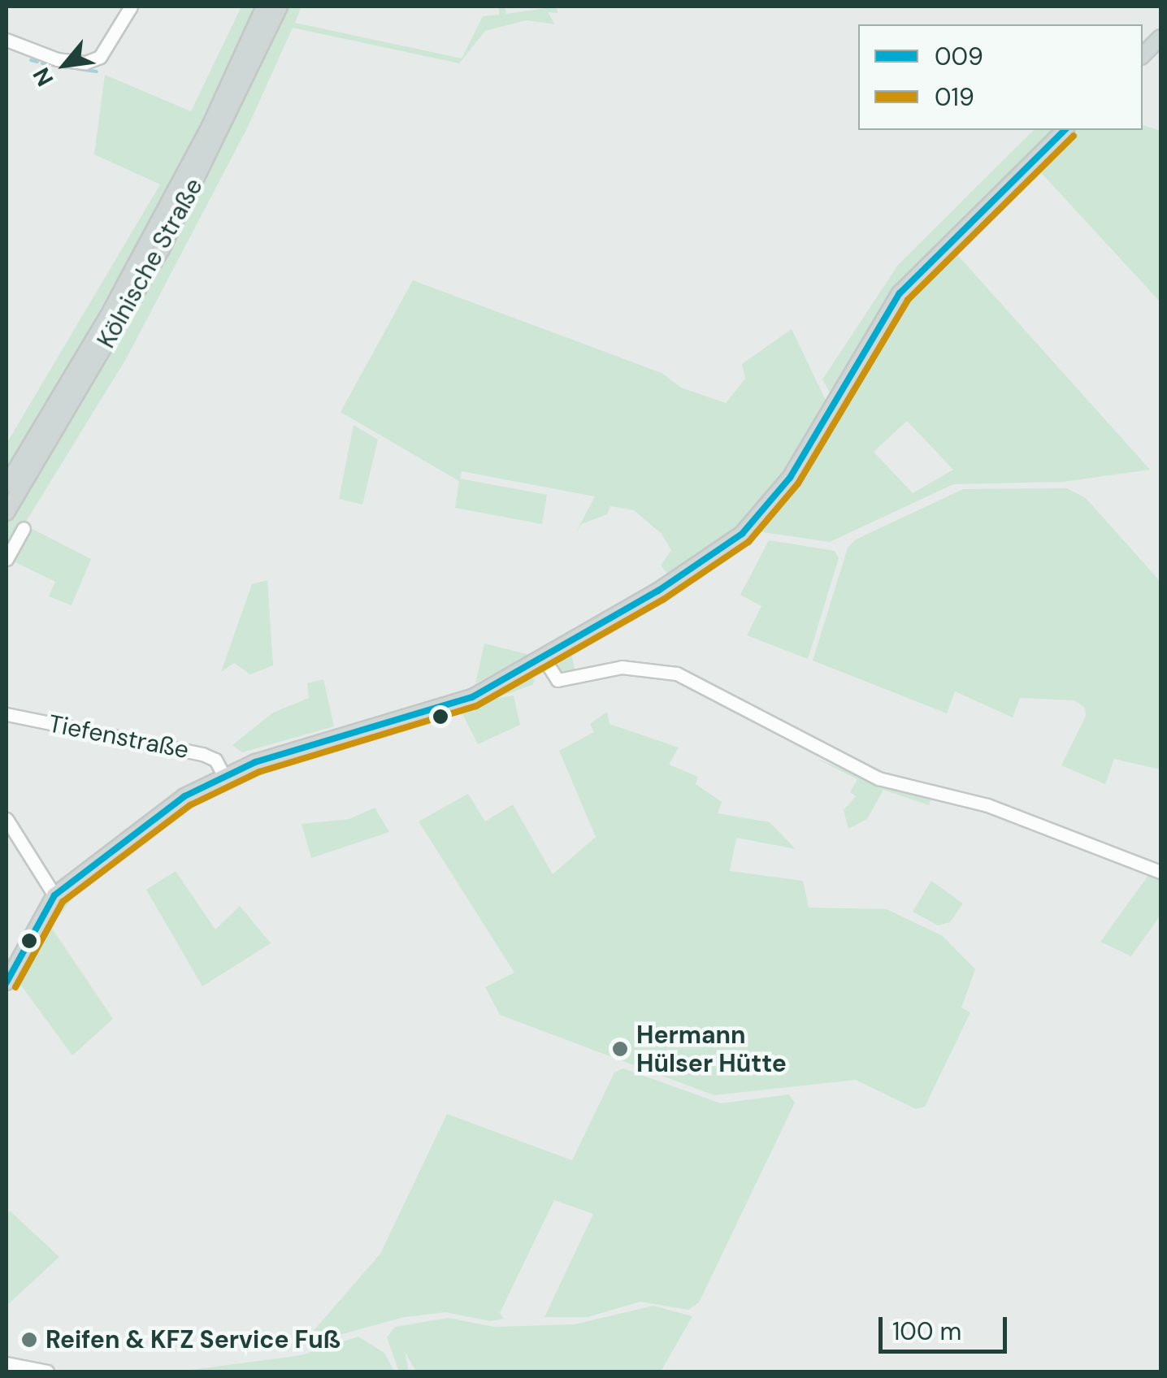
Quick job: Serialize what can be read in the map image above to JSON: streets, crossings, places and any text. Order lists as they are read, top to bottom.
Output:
{
  "streets": {
    "main road": ["Kölnische Straße"],
    "street": ["Tiefenstraße"]
  },
  "places": ["Hermann Hülser Hütte", "Reifen & KFZ Service Fuß"],
  "lines": ["transit line 009", "transit line 019"],
  "legend": ["009", "019"],
  "scale_bar": "100 m",
  "north": "bottom left"
}
